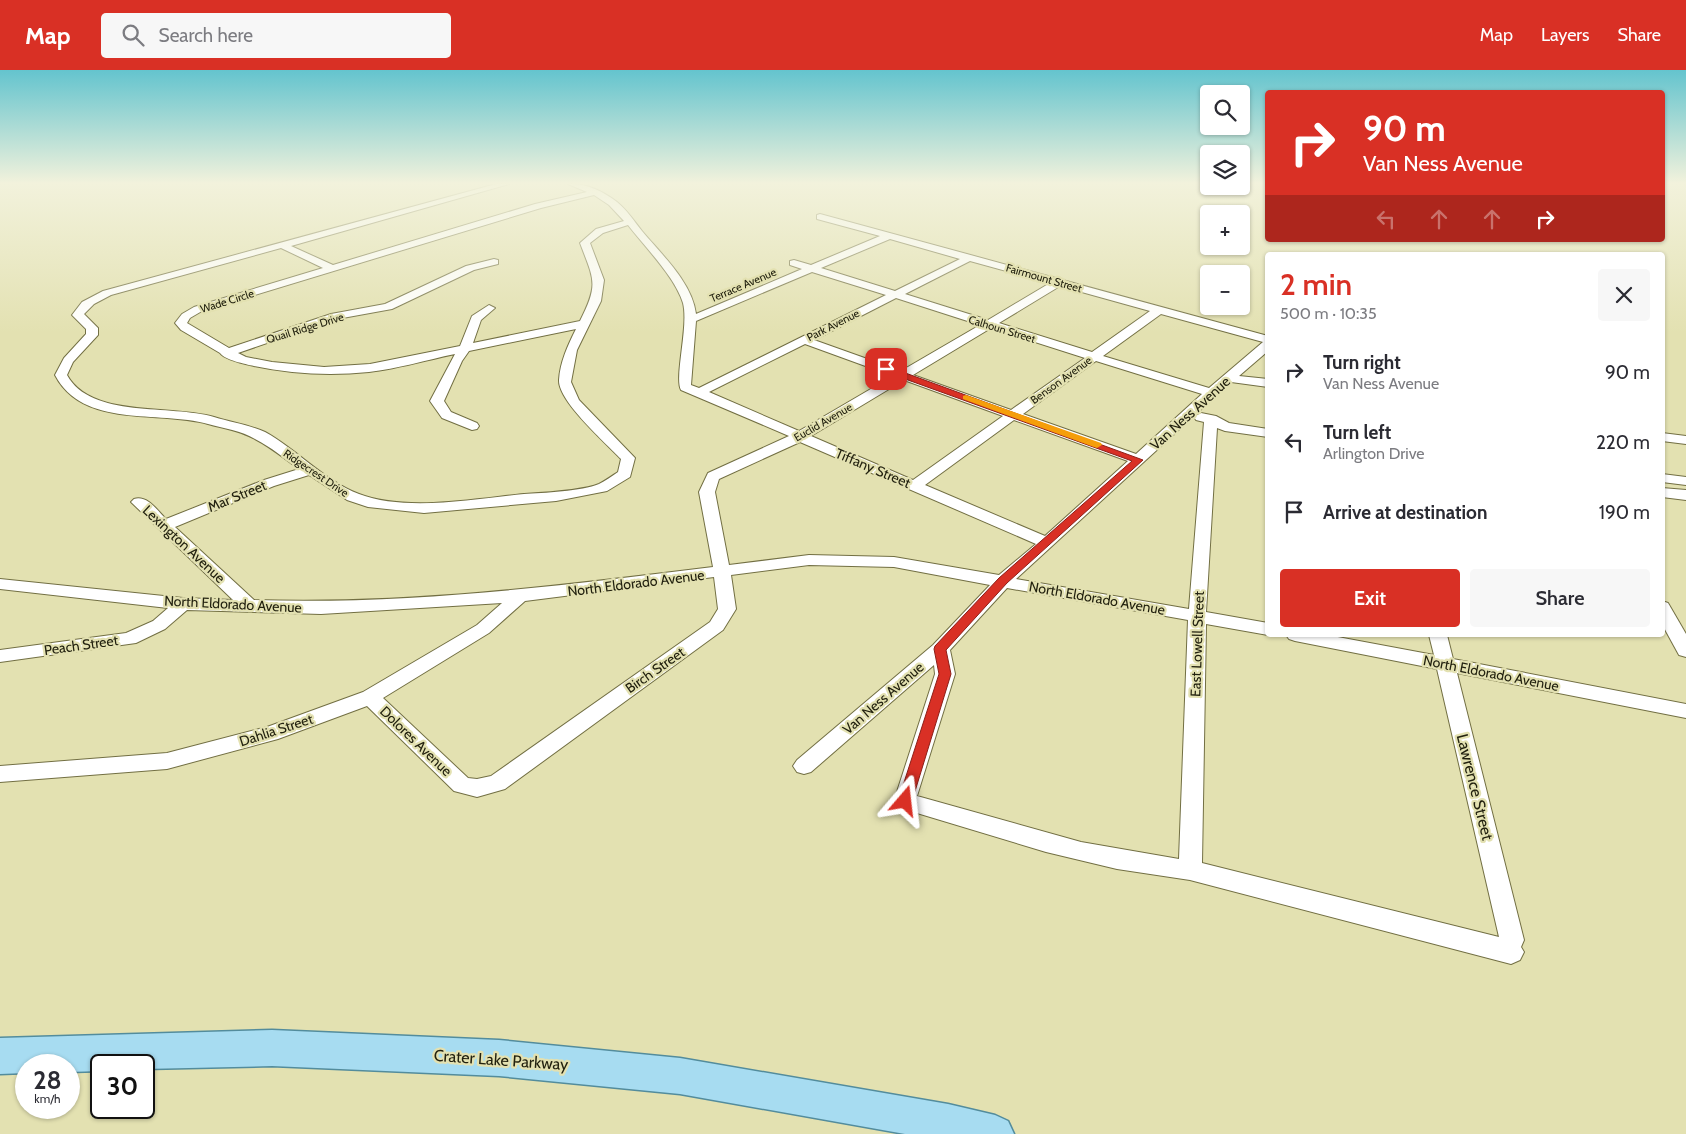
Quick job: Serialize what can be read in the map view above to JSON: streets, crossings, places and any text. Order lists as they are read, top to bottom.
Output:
{
  "streets": {
    "main road": ["Crater Lake Parkway"],
    "street": [
      "Fairmount Street",
      "Terrace Avenue",
      "Wade Circle",
      "Park Avenue",
      "Quail Ridge Drive",
      "Calhoun Street",
      "Benson Avenue",
      "Van Ness Avenue",
      "Euclid Avenue",
      "Tiffany Street",
      "Ridgecrest Drive",
      "Mar Street",
      "Lexington Avenue",
      "North Eldorado Avenue",
      "East Lowell Street",
      "Peach Street",
      "Birch Street",
      "Dahlia Street",
      "Dolores Avenue",
      "Lawrence Street"
    ]
  },
  "crossings": [
    ["Fairmount Street", "Terrace Avenue"],
    ["Fairmount Street", "Park Avenue"],
    ["Fairmount Street", "Benson Avenue"],
    ["Fairmount Street", "Euclid Avenue"],
    ["Terrace Avenue", "Calhoun Street"],
    ["Wade Circle", "Quail Ridge Drive"],
    ["Wade Circle", "Ridgecrest Drive"],
    ["Park Avenue", "Calhoun Street"],
    ["Park Avenue", "Tiffany Street"],
    ["Calhoun Street", "Benson Avenue"],
    ["Calhoun Street", "Van Ness Avenue"],
    ["Calhoun Street", "Euclid Avenue"],
    ["Benson Avenue", "Tiffany Street"],
    ["Van Ness Avenue", "Tiffany Street"],
    ["Van Ness Avenue", "North Eldorado Avenue"],
    ["Euclid Avenue", "Tiffany Street"],
    ["Euclid Avenue", "Birch Street"],
    ["Ridgecrest Drive", "Mar Street"],
    ["Mar Street", "Lexington Avenue"],
    ["Lexington Avenue", "North Eldorado Avenue"],
    ["North Eldorado Avenue", "East Lowell Street"],
    ["North Eldorado Avenue", "Peach Street"],
    ["North Eldorado Avenue", "Birch Street"],
    ["North Eldorado Avenue", "Dahlia Street"],
    ["North Eldorado Avenue", "Lawrence Street"],
    ["East Lowell Street", "Lawrence Street"],
    ["Birch Street", "Dolores Avenue"],
    ["Dahlia Street", "Dolores Avenue"]
  ],
  "page": {
    "header": "Map",
    "search": "Search here",
    "nav": ["Map", "Layers", "Share"],
    "map_buttons": ["+", "−"],
    "turn": ["90 m", "Van Ness Avenue"],
    "heading": ["2 min", "500 m · 10:35"],
    "list": [
      {
        "name": "Turn right",
        "note": "Van Ness Avenue",
        "value": "90 m"
      },
      {
        "name": "Turn left",
        "note": "Arlington Drive",
        "value": "220 m"
      },
      {
        "name": "Arrive at destination",
        "value": "190 m"
      }
    ],
    "buttons": ["Exit", "Share"],
    "speed": "28 km/h",
    "limit": "30"
  }
}
